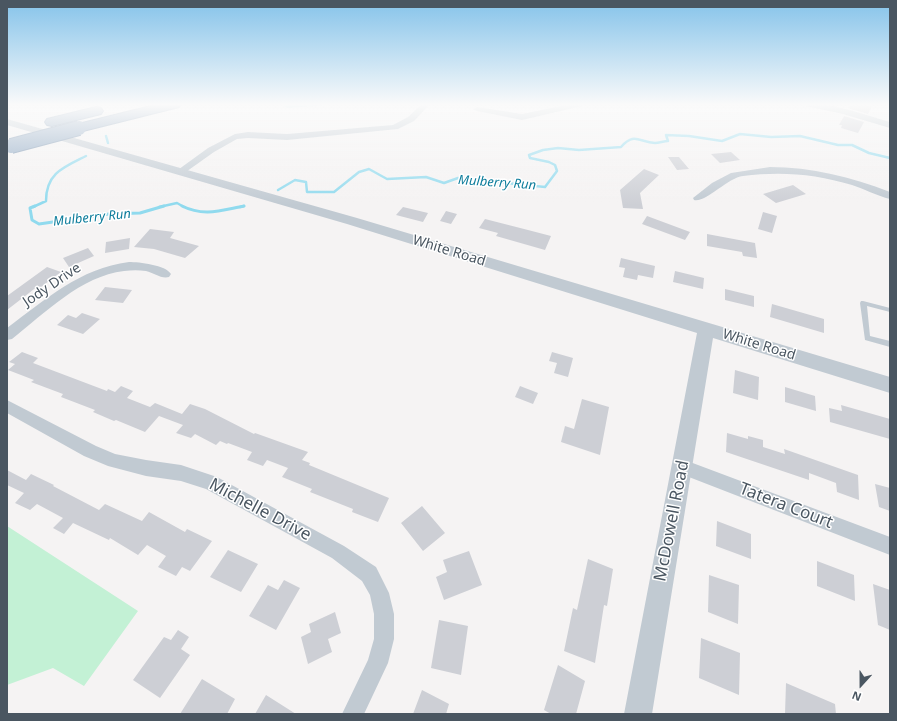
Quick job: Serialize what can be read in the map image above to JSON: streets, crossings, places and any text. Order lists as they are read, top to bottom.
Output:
{
  "streets": {
    "street": [
      "White Road",
      "Jody Drive",
      "Tatera Court",
      "Michelle Drive",
      "McDowell Road"
    ]
  },
  "crossings": [
    ["White Road", "McDowell Road"],
    ["Tatera Court", "McDowell Road"]
  ],
  "water": ["Mulberry Run"],
  "north": "bottom"
}
